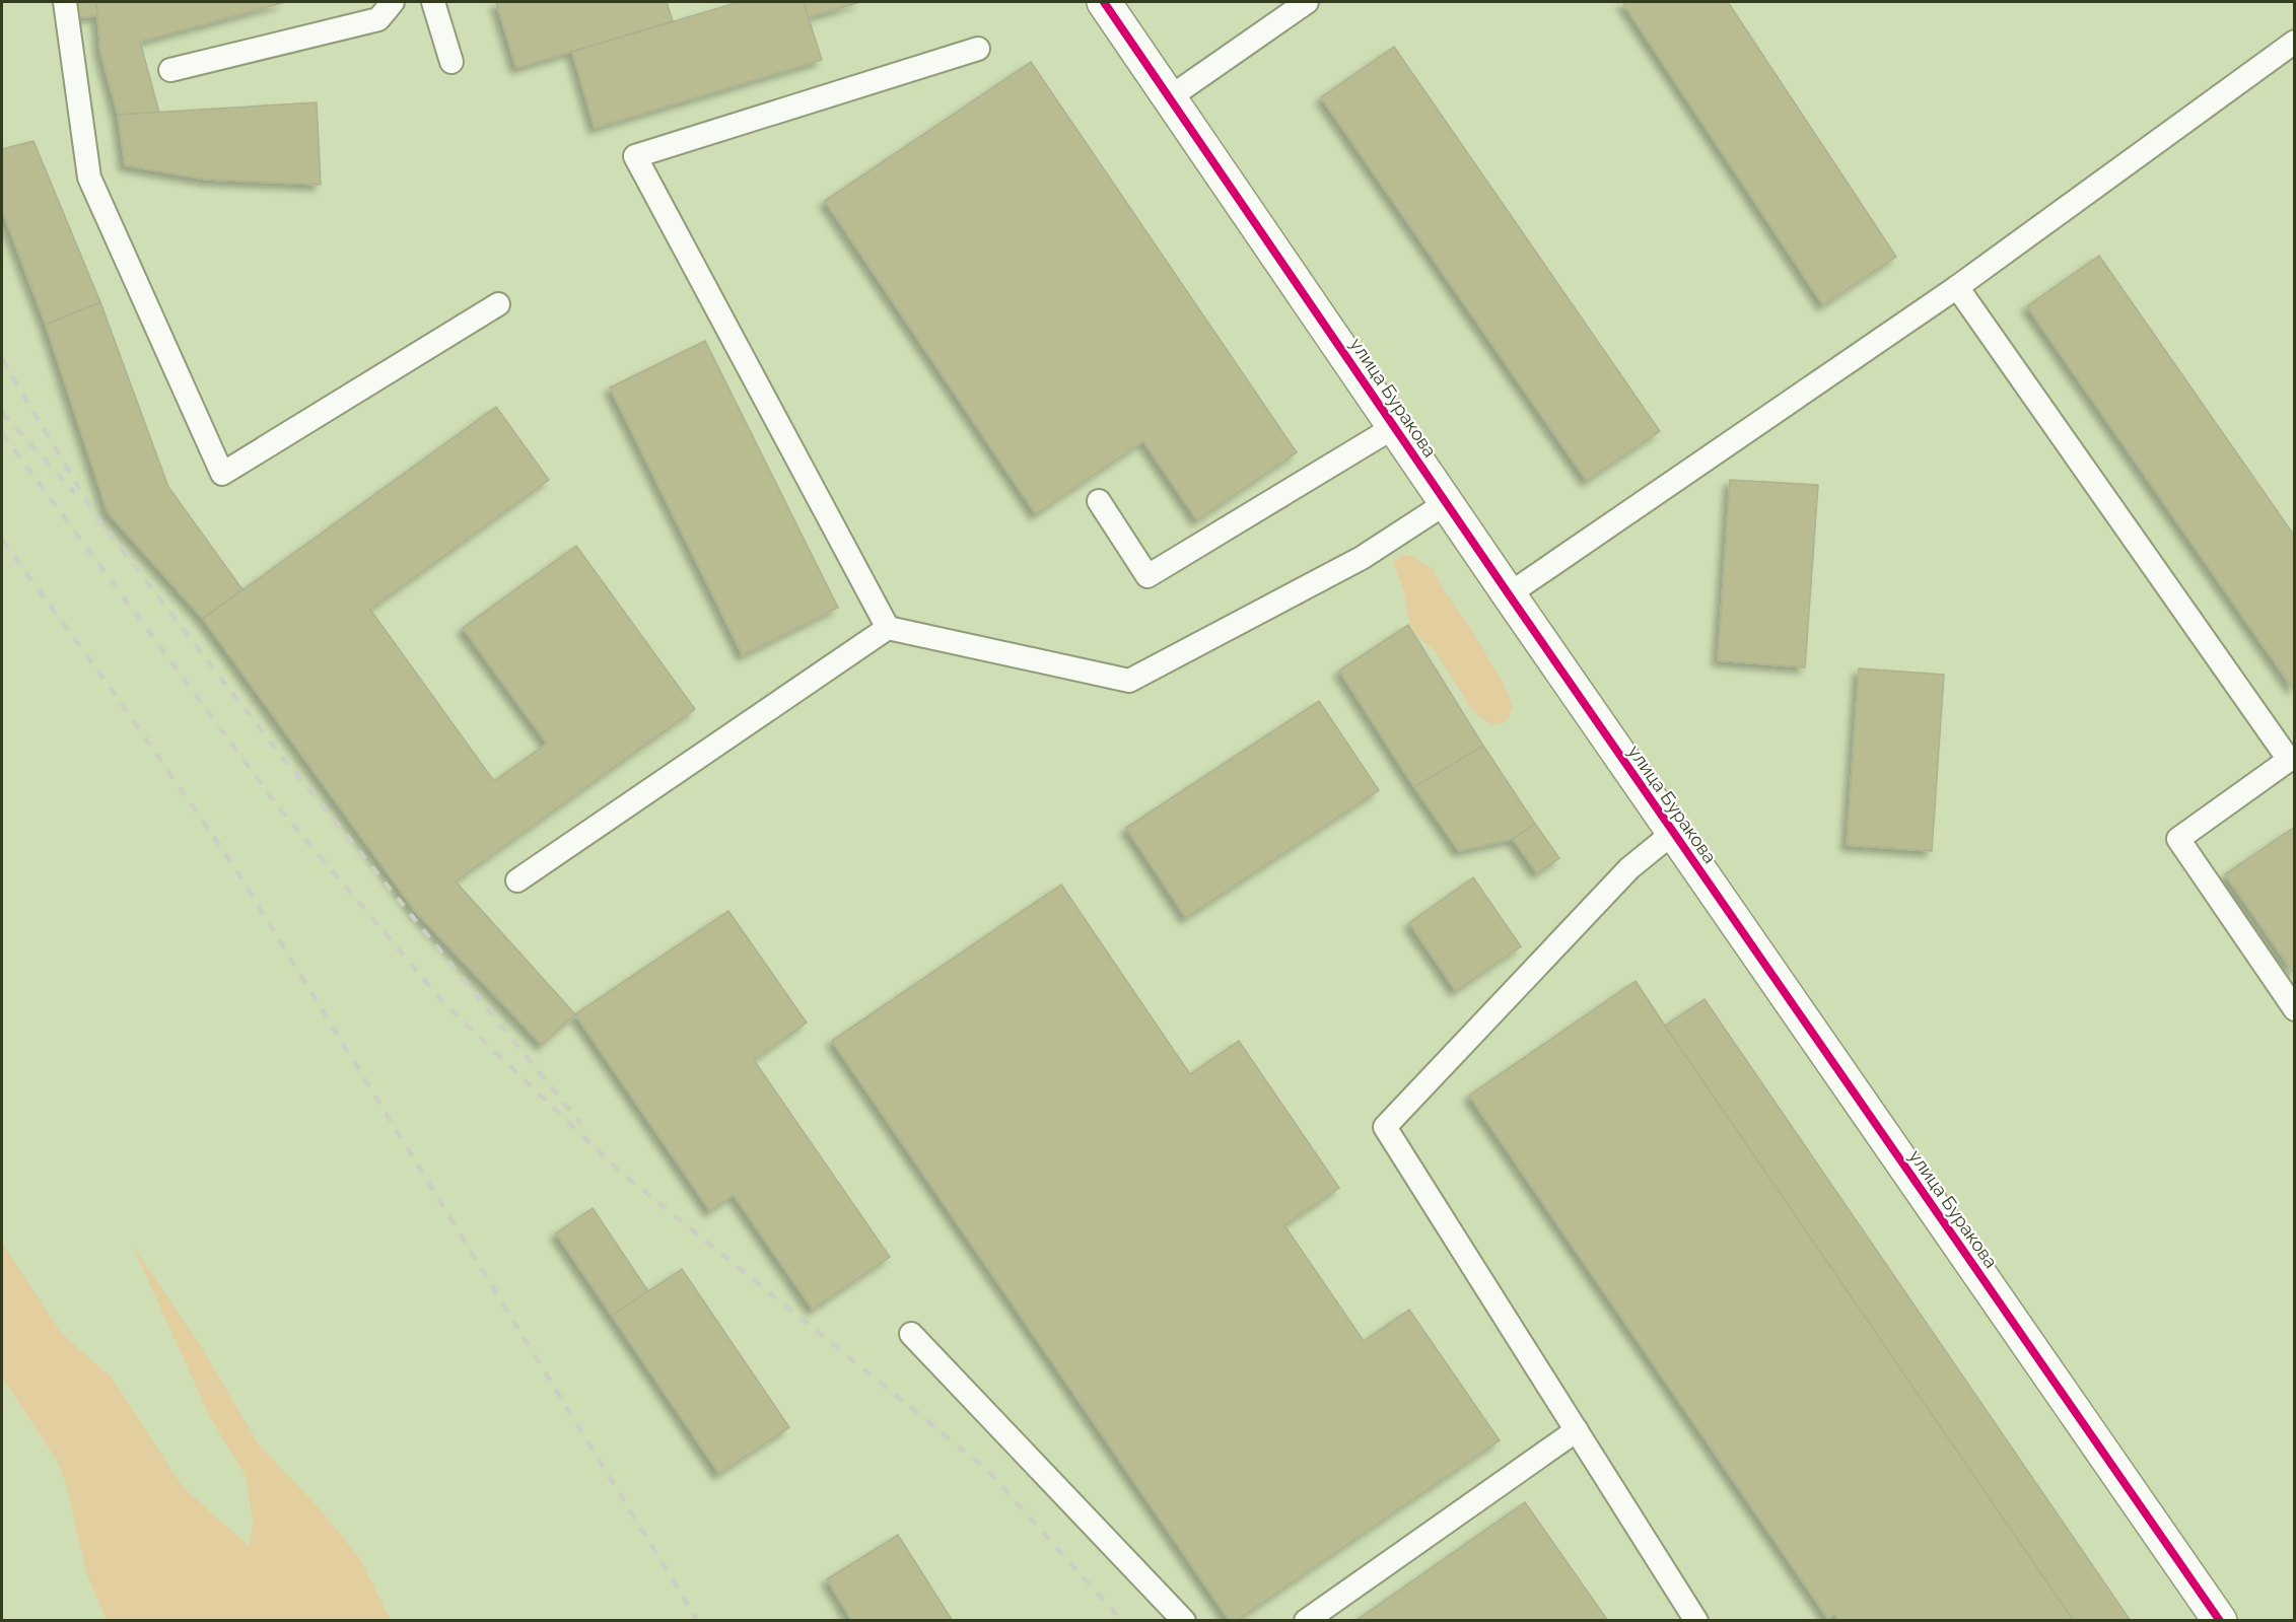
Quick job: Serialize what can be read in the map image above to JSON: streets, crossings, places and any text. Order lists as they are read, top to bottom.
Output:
{
  "streets": {
    "street": ["улица Буракова"]
  }
}
